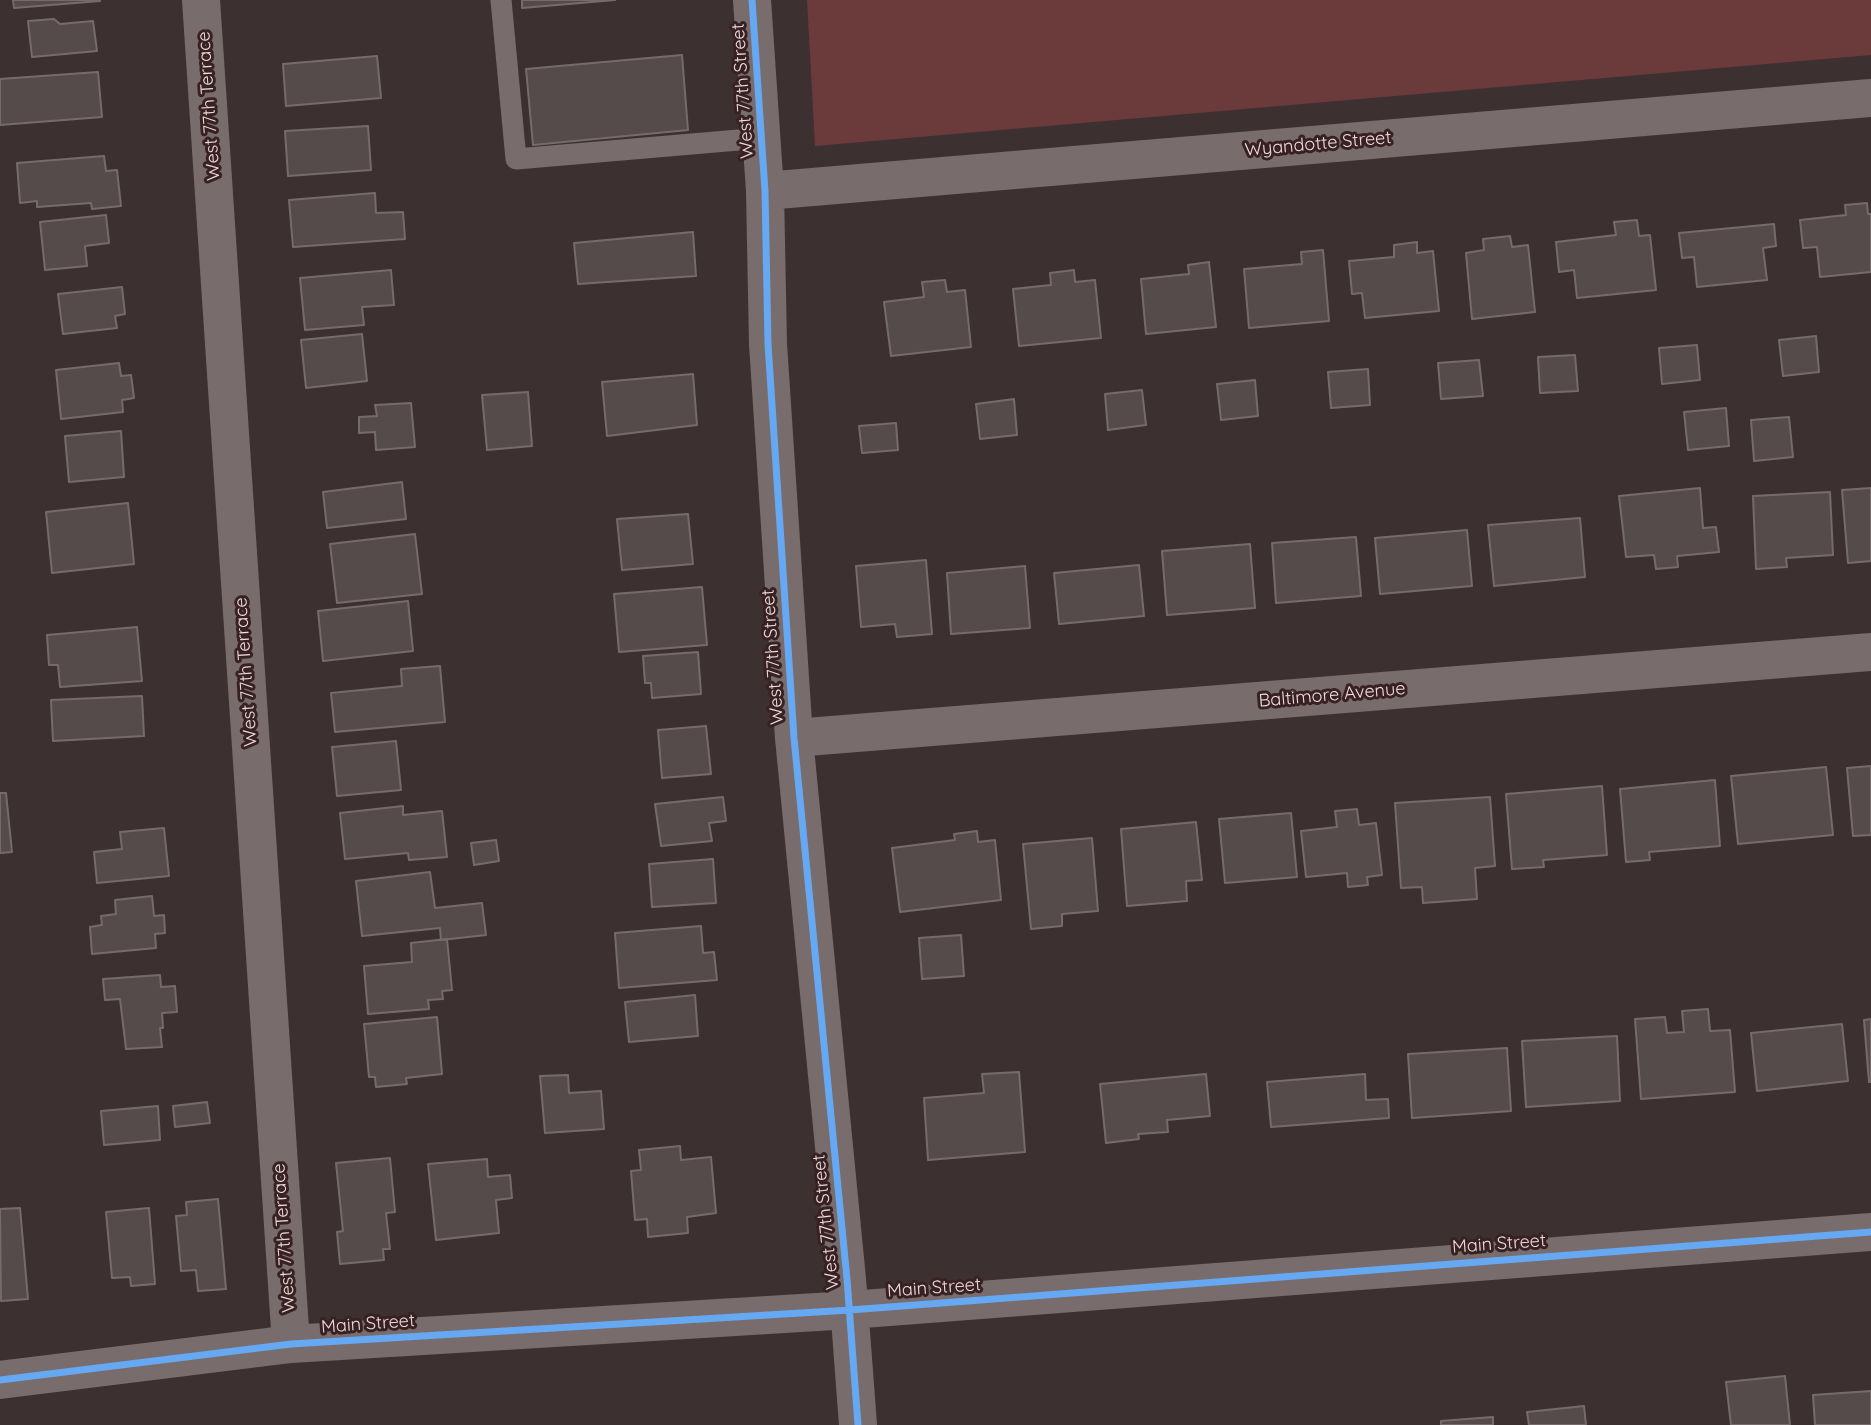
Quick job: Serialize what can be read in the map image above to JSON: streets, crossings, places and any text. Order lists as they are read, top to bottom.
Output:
{
  "streets": {
    "street": [
      "West 77th Street",
      "West 77th Terrace",
      "Wyandotte Street",
      "Baltimore Avenue",
      "Main Street"
    ]
  },
  "crossings": [
    ["West 77th Street", "Wyandotte Street"],
    ["West 77th Street", "Baltimore Avenue"],
    ["West 77th Street", "Main Street"],
    ["West 77th Terrace", "Main Street"]
  ]
}
